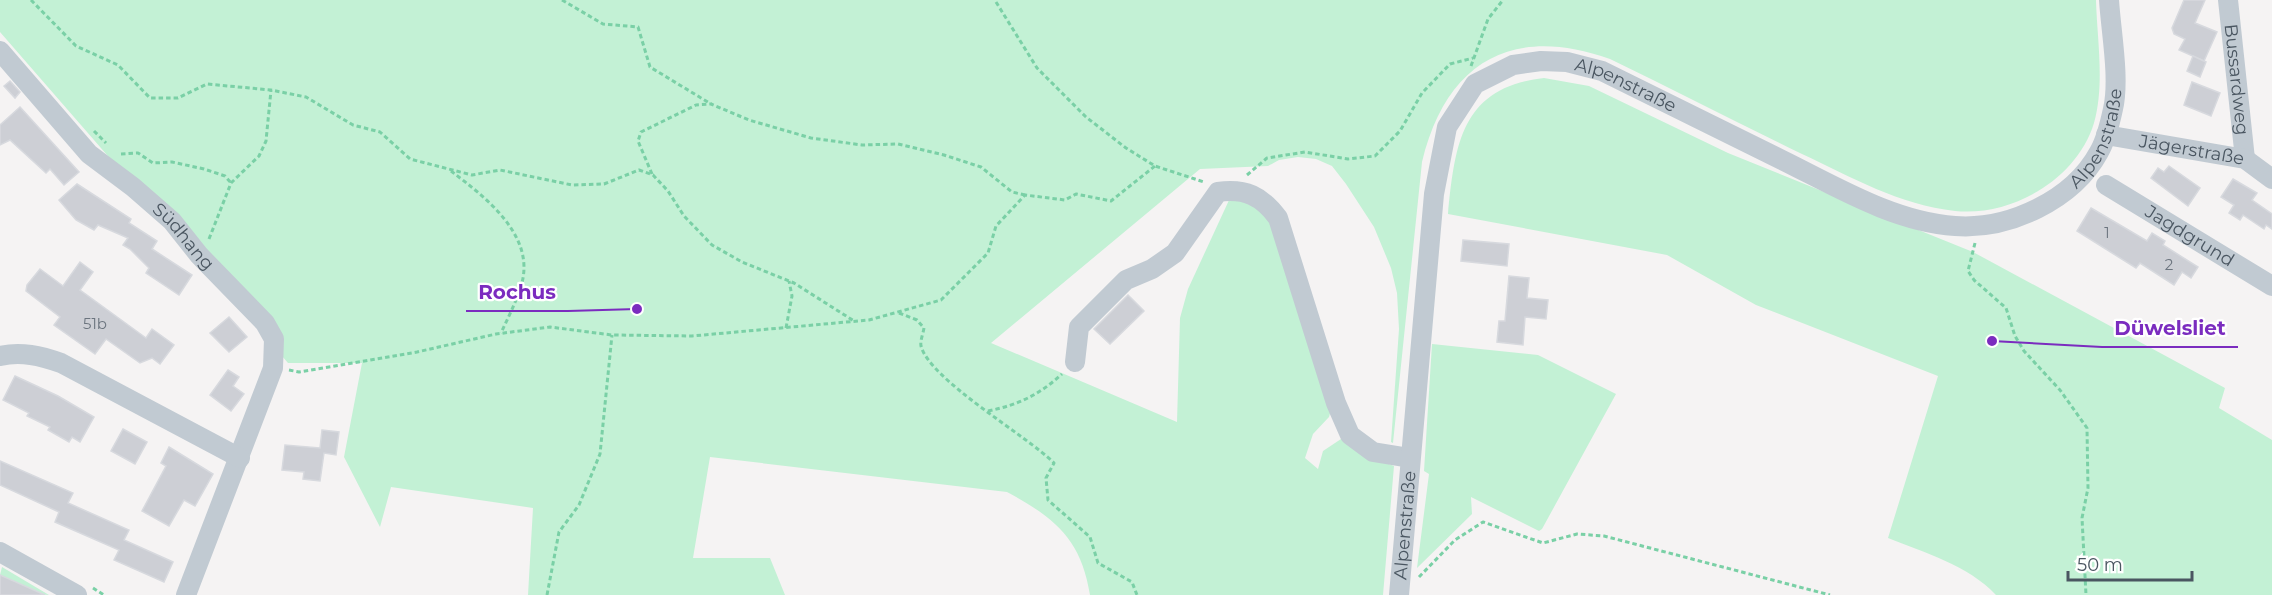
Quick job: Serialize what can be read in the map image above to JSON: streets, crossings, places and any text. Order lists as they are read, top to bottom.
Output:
{
  "streets": {
    "street": [
      "Bussardweg",
      "Alpenstraße",
      "Jägerstraße",
      "Jagdgrund",
      "Südhang"
    ]
  },
  "crossings": [
    ["Bussardweg", "Jägerstraße"],
    ["Alpenstraße", "Jägerstraße"]
  ],
  "places": ["Rochus", "Düwelsliet"],
  "house_numbers": ["1", "2", "51b"],
  "scale_bar": "50 m"
}
